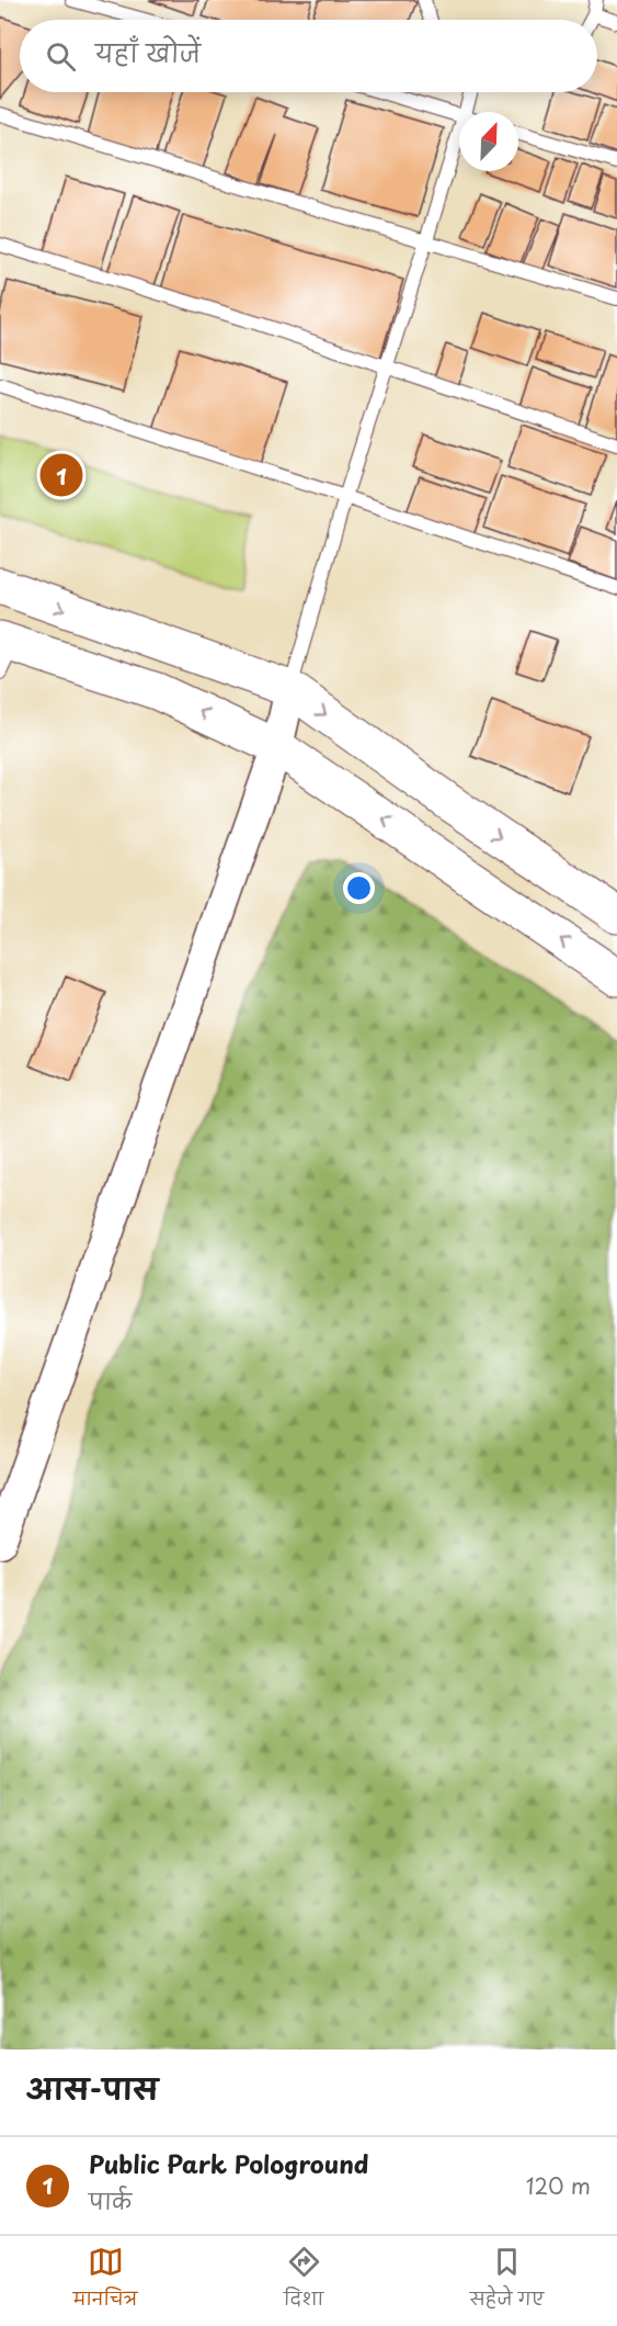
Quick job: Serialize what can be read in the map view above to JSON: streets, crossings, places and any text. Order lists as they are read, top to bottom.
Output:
{
  "north": "top right",
  "page": {
    "search": "यहाँ खोजें",
    "pins": "1",
    "heading": "आस-पास",
    "list": [
      {
        "mark": "1",
        "name": "Public Park Pologround",
        "note": "पार्क",
        "value": "120 m"
      }
    ],
    "nav": ["मानचित्र", "दिशा", "सहेजे गए"]
  }
}
